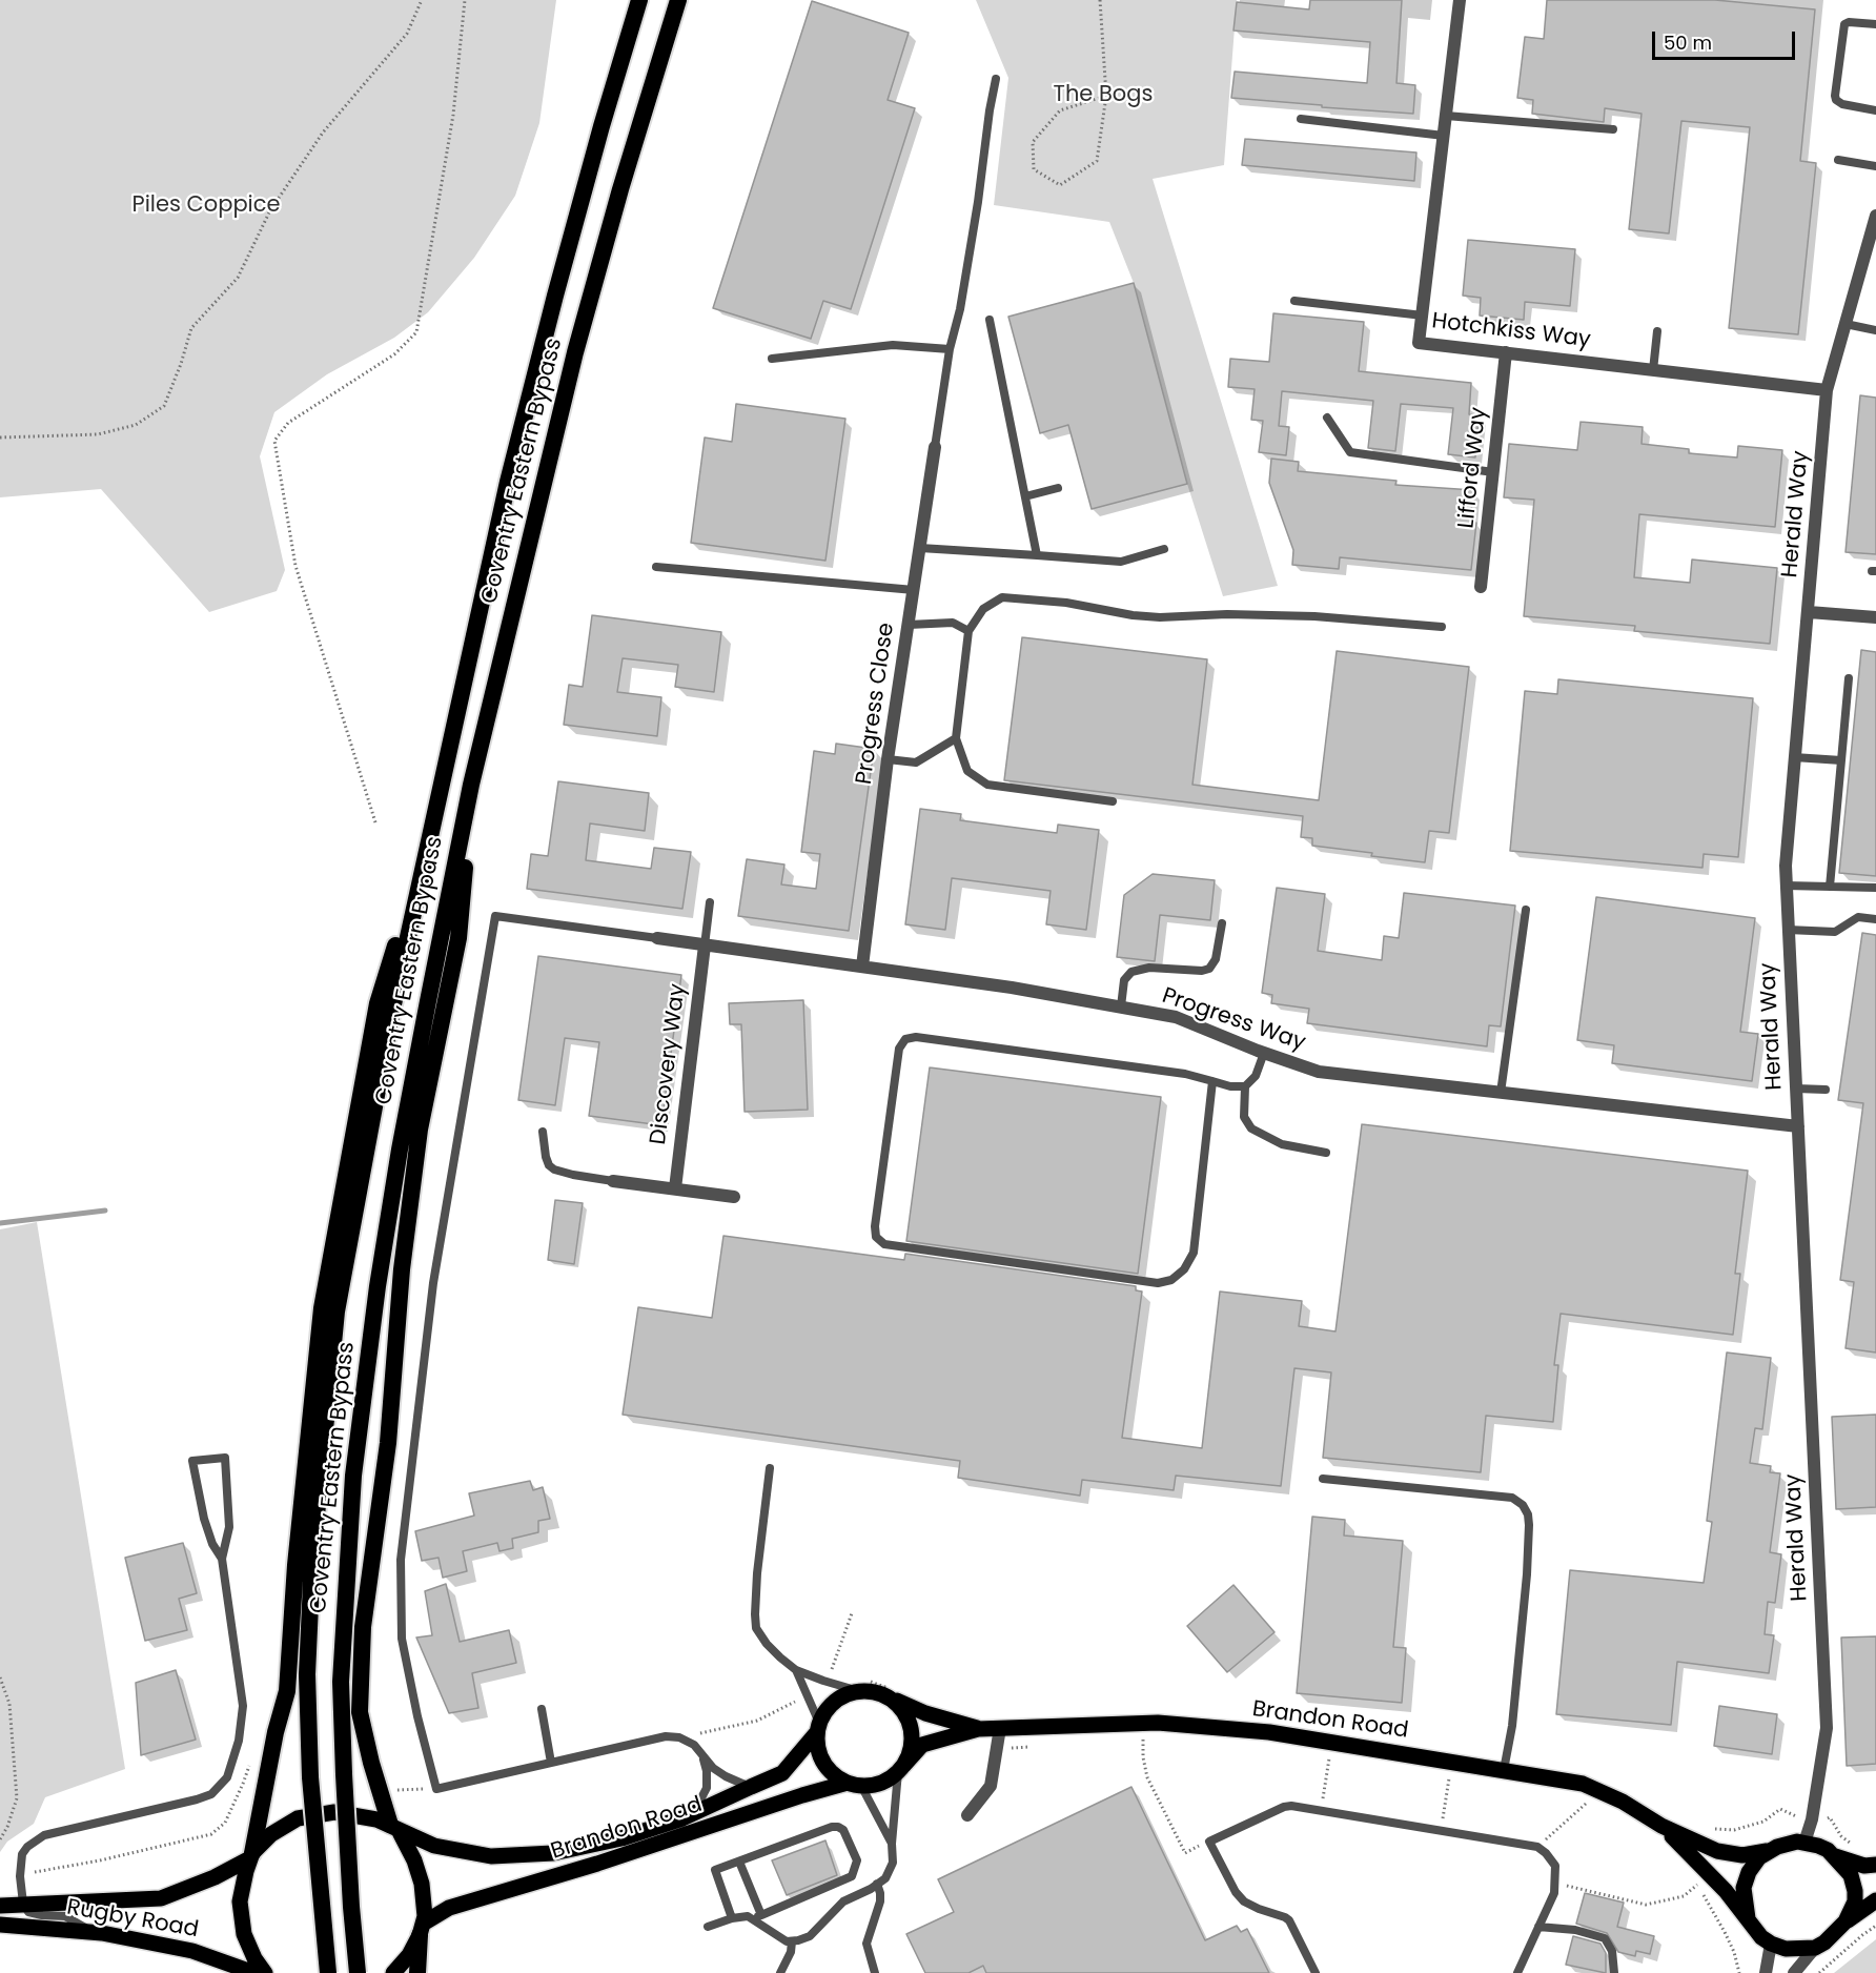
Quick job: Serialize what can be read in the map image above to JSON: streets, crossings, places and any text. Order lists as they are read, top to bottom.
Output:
{
  "streets": {
    "highway": ["Coventry Eastern Bypass"],
    "main road": ["Brandon Road", "Rugby Road"],
    "street": [
      "Hotchkiss Way",
      "Lifford Way",
      "Herald Way",
      "Progress Close",
      "Progress Way",
      "Discovery Way"
    ]
  },
  "crossings": [
    ["Hotchkiss Way", "Lifford Way"],
    ["Hotchkiss Way", "Herald Way"],
    ["Herald Way", "Progress Way"],
    ["Herald Way", "Brandon Road"],
    ["Progress Close", "Progress Way"],
    ["Progress Way", "Discovery Way"],
    ["Brandon Road", "Rugby Road"]
  ],
  "parks": ["The Bogs", "Piles Coppice"],
  "scale_bar": "50 m"
}
